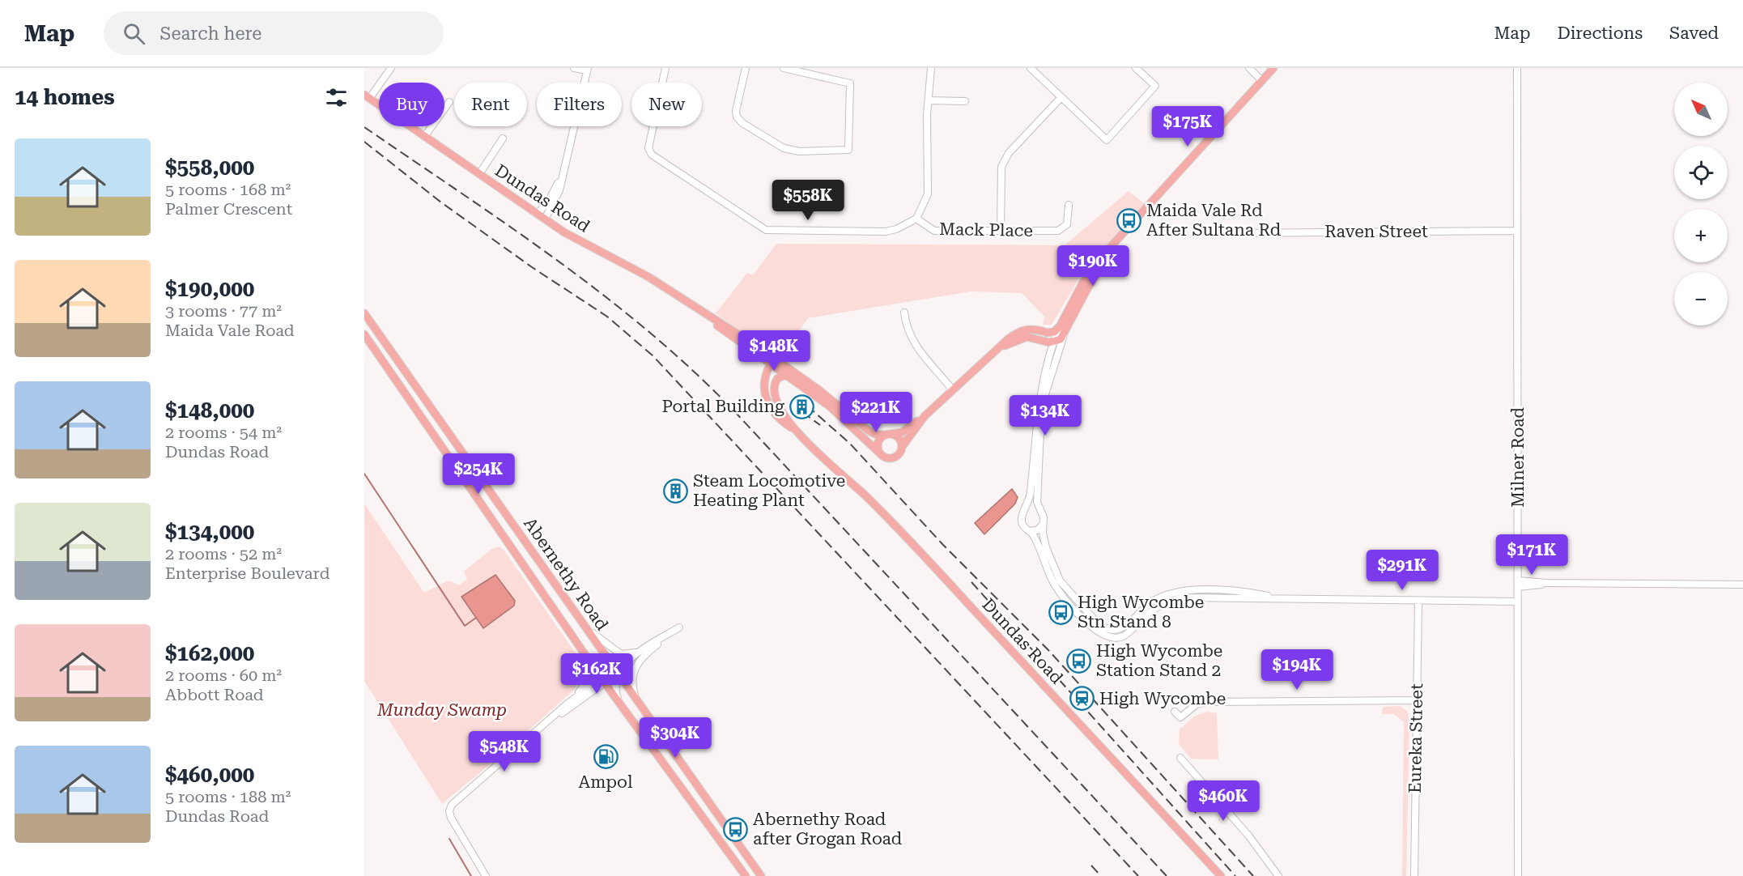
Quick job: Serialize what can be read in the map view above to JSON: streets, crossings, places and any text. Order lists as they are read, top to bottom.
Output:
{
  "streets": {
    "main road": ["Dundas Road", "Abernethy Road"],
    "street": [
      "Mack Place",
      "Raven Street",
      "Milner Road",
      "Eureka Street"
    ]
  },
  "crossings": [
    ["Raven Street", "Milner Road"]
  ],
  "parks": ["Munday Swamp"],
  "places": {
    "bus stop": [
      "Maida Vale Rd After Sultana Rd",
      "High Wycombe Stn Stand 8",
      "High Wycombe Station Stand 2",
      "Abernethy Road after Grogan Road"
    ],
    "building": ["Portal Building", "Steam Locomotive Heating Plant"],
    "station": ["High Wycombe"],
    "fuel station": ["Ampol"]
  },
  "north": "top left",
  "page": {
    "header": "Map",
    "search": "Search here",
    "nav": ["Map", "Directions", "Saved"],
    "heading": "14 homes",
    "map_buttons": ["+", "−"],
    "chip": [
      "Buy",
      "Rent",
      "Filters",
      "New"
    ],
    "price": [
      "$175K",
      "$558K",
      "$190K",
      "$148K",
      "$221K",
      "$134K",
      "$254K",
      "$171K",
      "$291K",
      "$194K",
      "$162K",
      "$304K",
      "$548K",
      "$460K"
    ],
    "list": [
      {
        "name": "$558,000",
        "note": "5 rooms · 168 m² · Palmer Crescent"
      },
      {
        "name": "$190,000",
        "note": "3 rooms · 77 m² · Maida Vale Road"
      },
      {
        "name": "$148,000",
        "note": "2 rooms · 54 m² · Dundas Road"
      },
      {
        "name": "$134,000",
        "note": "2 rooms · 52 m² · Enterprise Boulevard"
      },
      {
        "name": "$162,000",
        "note": "2 rooms · 60 m² · Abbott Road"
      },
      {
        "name": "$460,000",
        "note": "5 rooms · 188 m² · Dundas Road"
      }
    ]
  }
}
